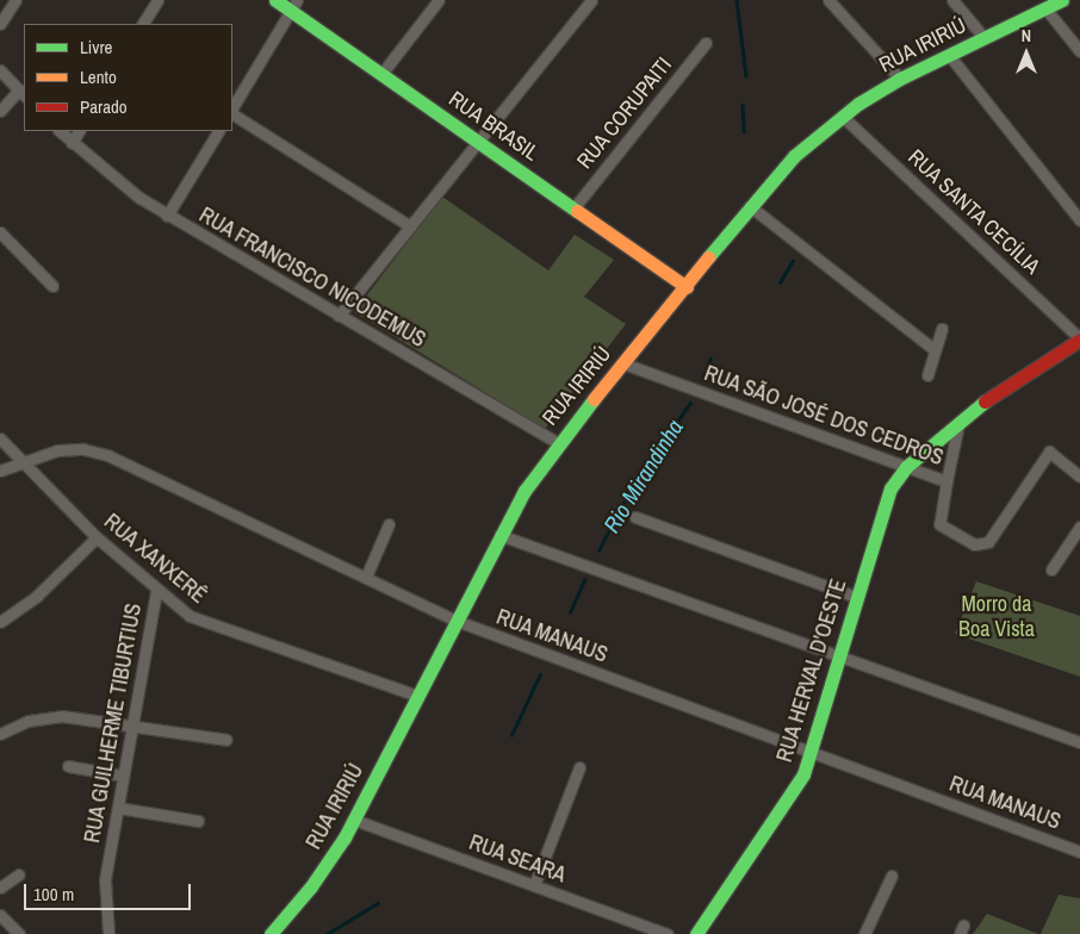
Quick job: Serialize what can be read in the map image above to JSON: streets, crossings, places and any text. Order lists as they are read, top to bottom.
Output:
{
  "streets": {
    "main road": ["RUA IRIRIÚ", "RUA BRASIL", "RUA HERVAL D'OESTE"],
    "street": [
      "RUA CORUPAITI",
      "RUA SANTA CECÍLIA",
      "RUA FRANCISCO NICODEMUS",
      "RUA SÃO JOSÉ DOS CEDROS",
      "RUA XANXERÊ",
      "RUA MANAUS",
      "RUA GUILHERME TIBURTIUS",
      "RUA SEARA"
    ]
  },
  "crossings": [
    ["RUA IRIRIÚ", "RUA BRASIL"],
    ["RUA IRIRIÚ", "RUA SANTA CECÍLIA"],
    ["RUA IRIRIÚ", "RUA FRANCISCO NICODEMUS"],
    ["RUA IRIRIÚ", "RUA SÃO JOSÉ DOS CEDROS"],
    ["RUA IRIRIÚ", "RUA XANXERÊ"],
    ["RUA IRIRIÚ", "RUA MANAUS"],
    ["RUA IRIRIÚ", "RUA SEARA"],
    ["RUA CORUPAITI", "RUA BRASIL"],
    ["RUA SANTA CECÍLIA", "RUA HERVAL D'OESTE"],
    ["RUA SÃO JOSÉ DOS CEDROS", "RUA HERVAL D'OESTE"],
    ["RUA XANXERÊ", "RUA MANAUS"],
    ["RUA XANXERÊ", "RUA GUILHERME TIBURTIUS"],
    ["RUA MANAUS", "RUA HERVAL D'OESTE"]
  ],
  "water": ["Rio Mirandinha"],
  "parks": ["Morro da Boa Vista"],
  "legend": ["Livre", "Lento", "Parado"],
  "scale_bar": "100 m",
  "north": "top"
}
